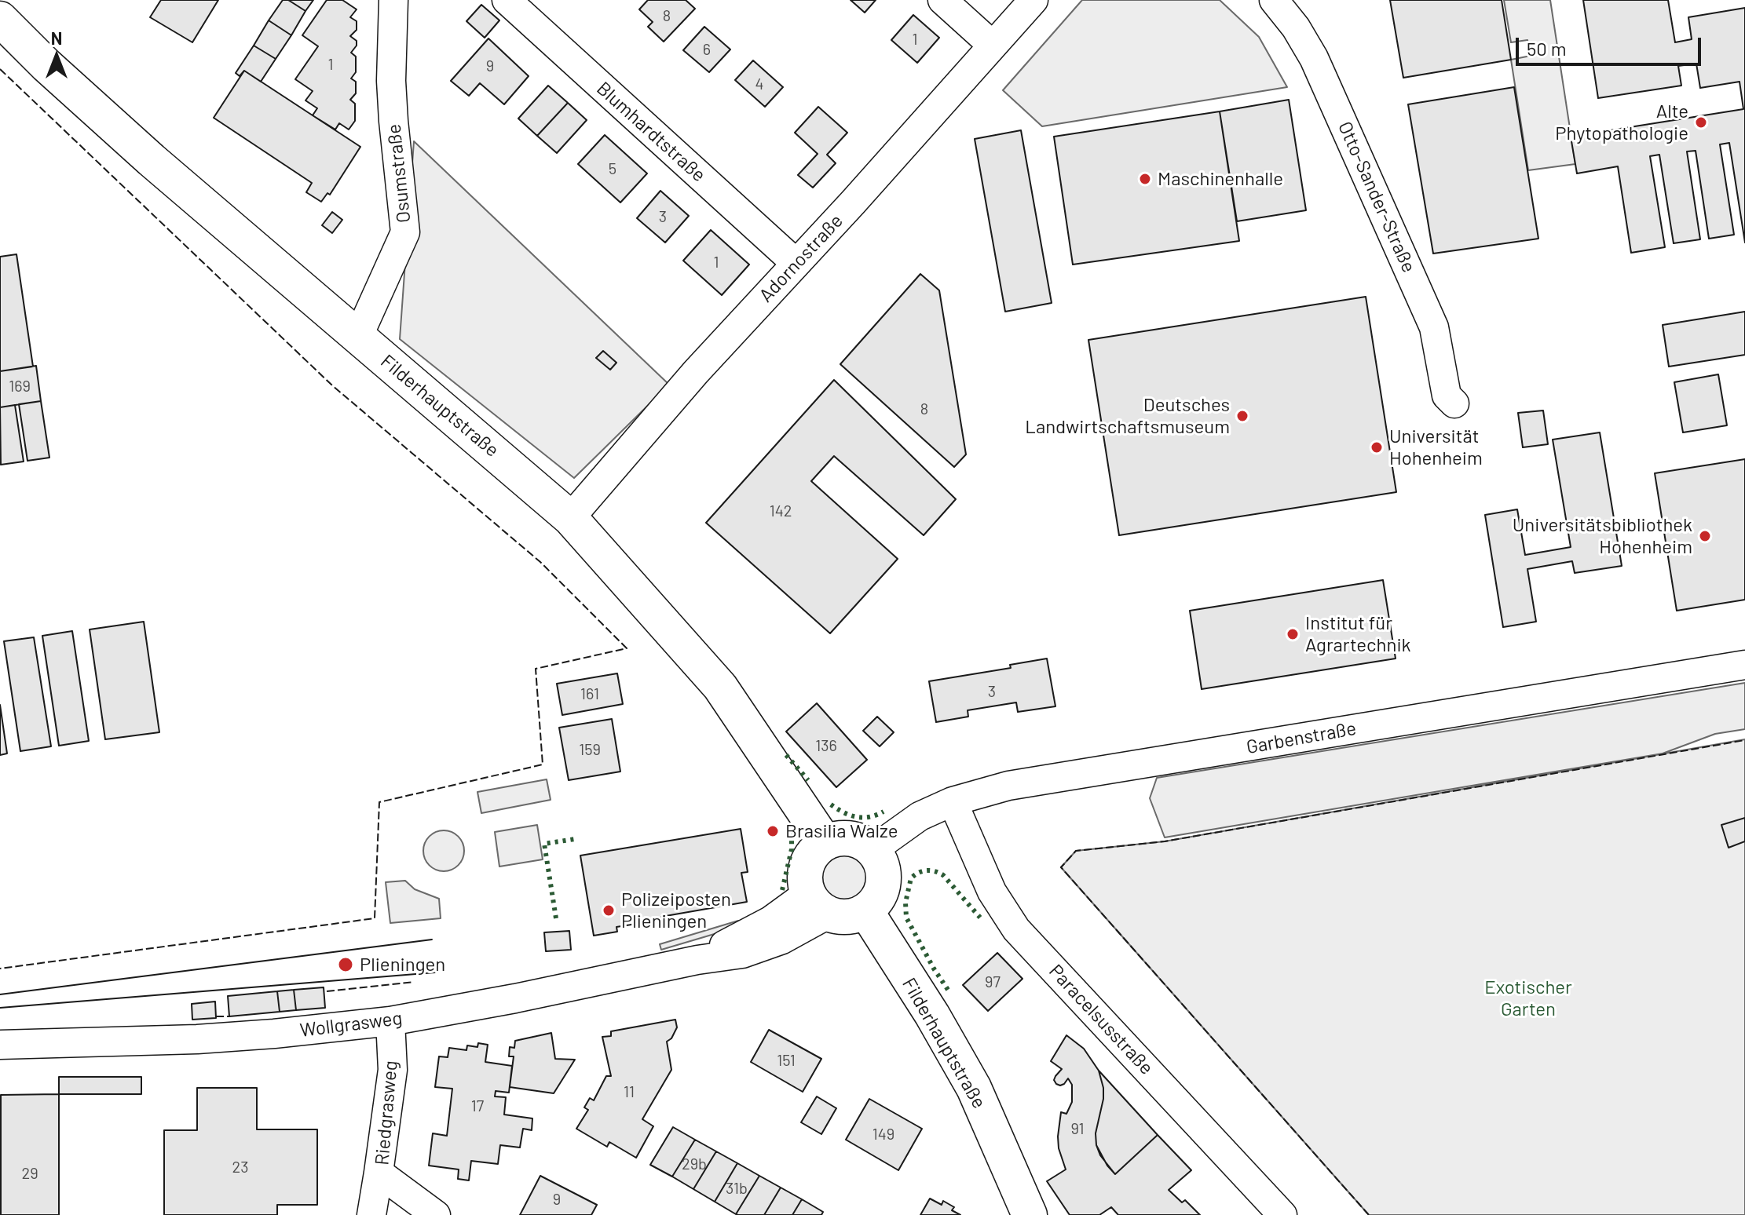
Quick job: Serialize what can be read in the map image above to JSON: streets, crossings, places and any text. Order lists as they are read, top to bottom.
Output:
{
  "streets": {
    "main road": ["Filderhauptstraße"],
    "street": [
      "Blumhardtstraße",
      "Osumstraße",
      "Otto-Sander-Straße",
      "Adornostraße",
      "Garbenstraße",
      "Paracelsusstraße",
      "Wollgrasweg",
      "Riedgrasweg"
    ]
  },
  "crossings": [
    ["Blumhardtstraße", "Adornostraße"],
    ["Osumstraße", "Filderhauptstraße"],
    ["Adornostraße", "Filderhauptstraße"],
    ["Filderhauptstraße", "Garbenstraße"],
    ["Filderhauptstraße", "Wollgrasweg"],
    ["Garbenstraße", "Paracelsusstraße"],
    ["Garbenstraße", "Wollgrasweg"],
    ["Wollgrasweg", "Riedgrasweg"]
  ],
  "parks": ["Exotischer Garten"],
  "places": [
    "Alte Phytopathologie",
    "Maschinenhalle",
    "Deutsches Landwirtschaftsmuseum",
    "Universität Hohenheim",
    "Universitätsbibliothek Hohenheim",
    "Institut für Agrartechnik",
    "Brasilia Walze",
    "Polizeiposten Plieningen",
    "Plieningen"
  ],
  "house_numbers": [
    "8",
    "1",
    "6",
    "1",
    "9",
    "4",
    "5",
    "3",
    "1",
    "169",
    "8",
    "142",
    "3",
    "161",
    "136",
    "159",
    "97",
    "151",
    "11",
    "17",
    "91",
    "149",
    "29b",
    "23",
    "29",
    "31b",
    "9"
  ],
  "scale_bar": "50 m",
  "north": "top"
}
